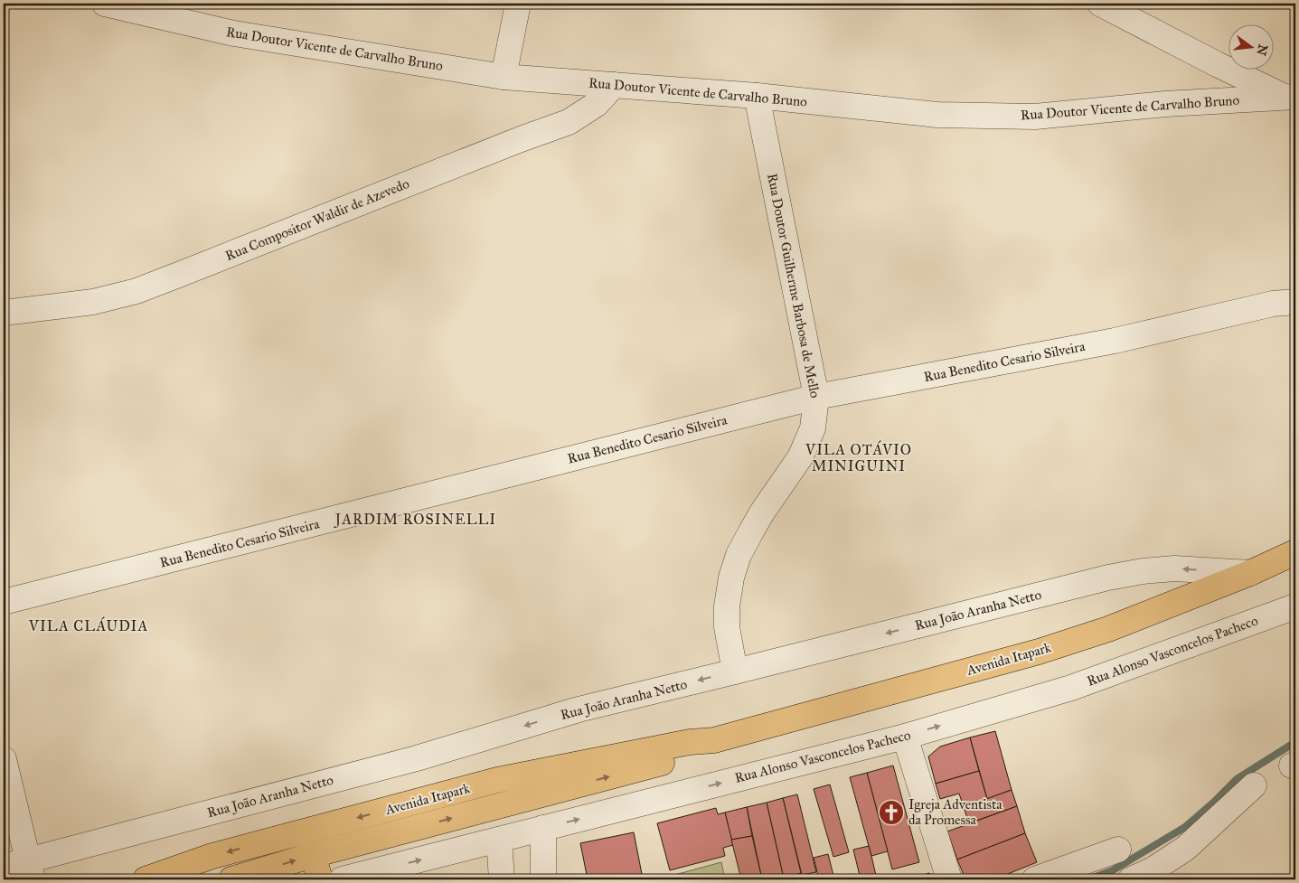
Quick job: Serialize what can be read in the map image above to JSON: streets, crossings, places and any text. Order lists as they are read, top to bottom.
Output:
{
  "streets": {
    "main road": ["Avenida Itapark"],
    "street": [
      "Rua Doutor Vicente de Carvalho Bruno",
      "Rua Compositor Waldir de Azevedo",
      "Rua Doutor Guilherme Barbosa de Mello",
      "Rua Benedito Cesario Silveira",
      "Rua João Aranha Netto",
      "Rua Alonso Vasconcelos Pacheco"
    ]
  },
  "crossings": [
    ["Rua Doutor Vicente de Carvalho Bruno", "Rua Compositor Waldir de Azevedo"],
    ["Rua Doutor Vicente de Carvalho Bruno", "Rua Doutor Guilherme Barbosa de Mello"],
    ["Rua Doutor Guilherme Barbosa de Mello", "Rua Benedito Cesario Silveira"],
    ["Rua Doutor Guilherme Barbosa de Mello", "Rua João Aranha Netto"],
    ["Rua João Aranha Netto", "Avenida Itapark"]
  ],
  "one_way": ["Rua João Aranha Netto", "Rua Alonso Vasconcelos Pacheco"],
  "districts": ["VILA OTÁVIO MINIGUINI", "JARDIM ROSINELLI", "VILA CLÁUDIA"],
  "places": {
    "church": ["Igreja Adventista da Promessa"]
  },
  "north": "right"
}
